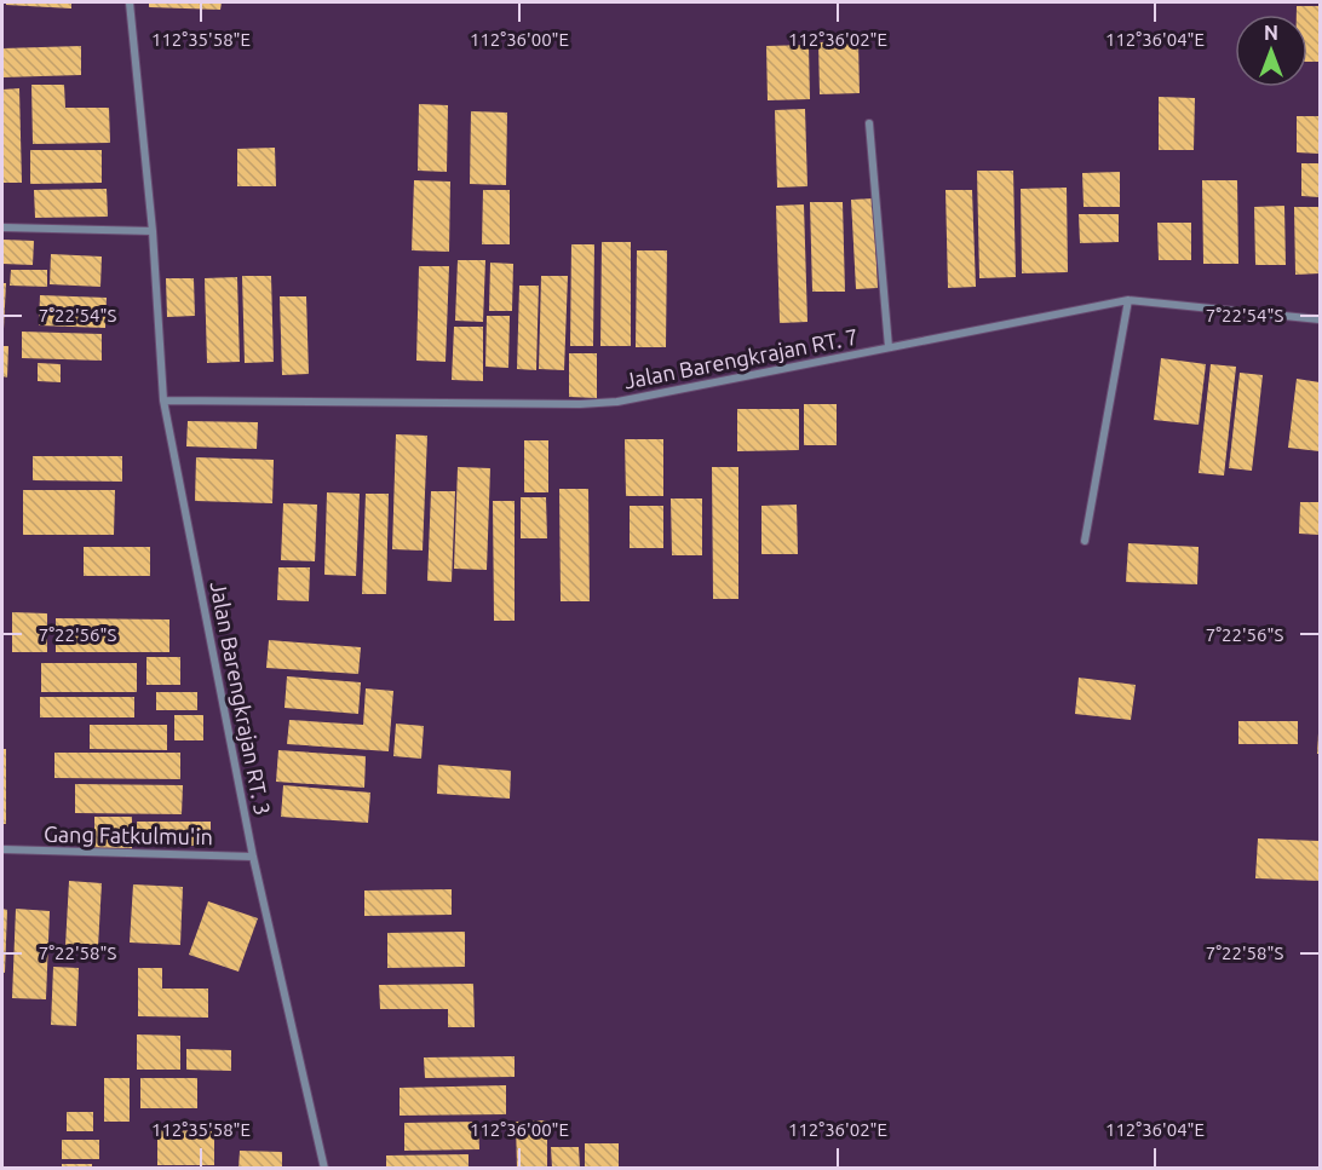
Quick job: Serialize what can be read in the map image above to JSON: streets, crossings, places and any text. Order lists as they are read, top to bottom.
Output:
{
  "streets": {
    "street": ["Jalan Barengkrajan RT. 7", "Jalan Barengkrajan RT. 3", "Gang Fatkulmu'in"]
  },
  "crossings": [
    ["Jalan Barengkrajan RT. 7", "Jalan Barengkrajan RT. 3"],
    ["Jalan Barengkrajan RT. 3", "Gang Fatkulmu'in"]
  ],
  "north": "top",
  "coordinates": [
    "112°35'58\"E",
    "112°36'00\"E",
    "112°36'02\"E",
    "112°36'04\"E",
    "7°22'54\"S",
    "7°22'56\"S",
    "7°22'58\"S"
  ]
}
